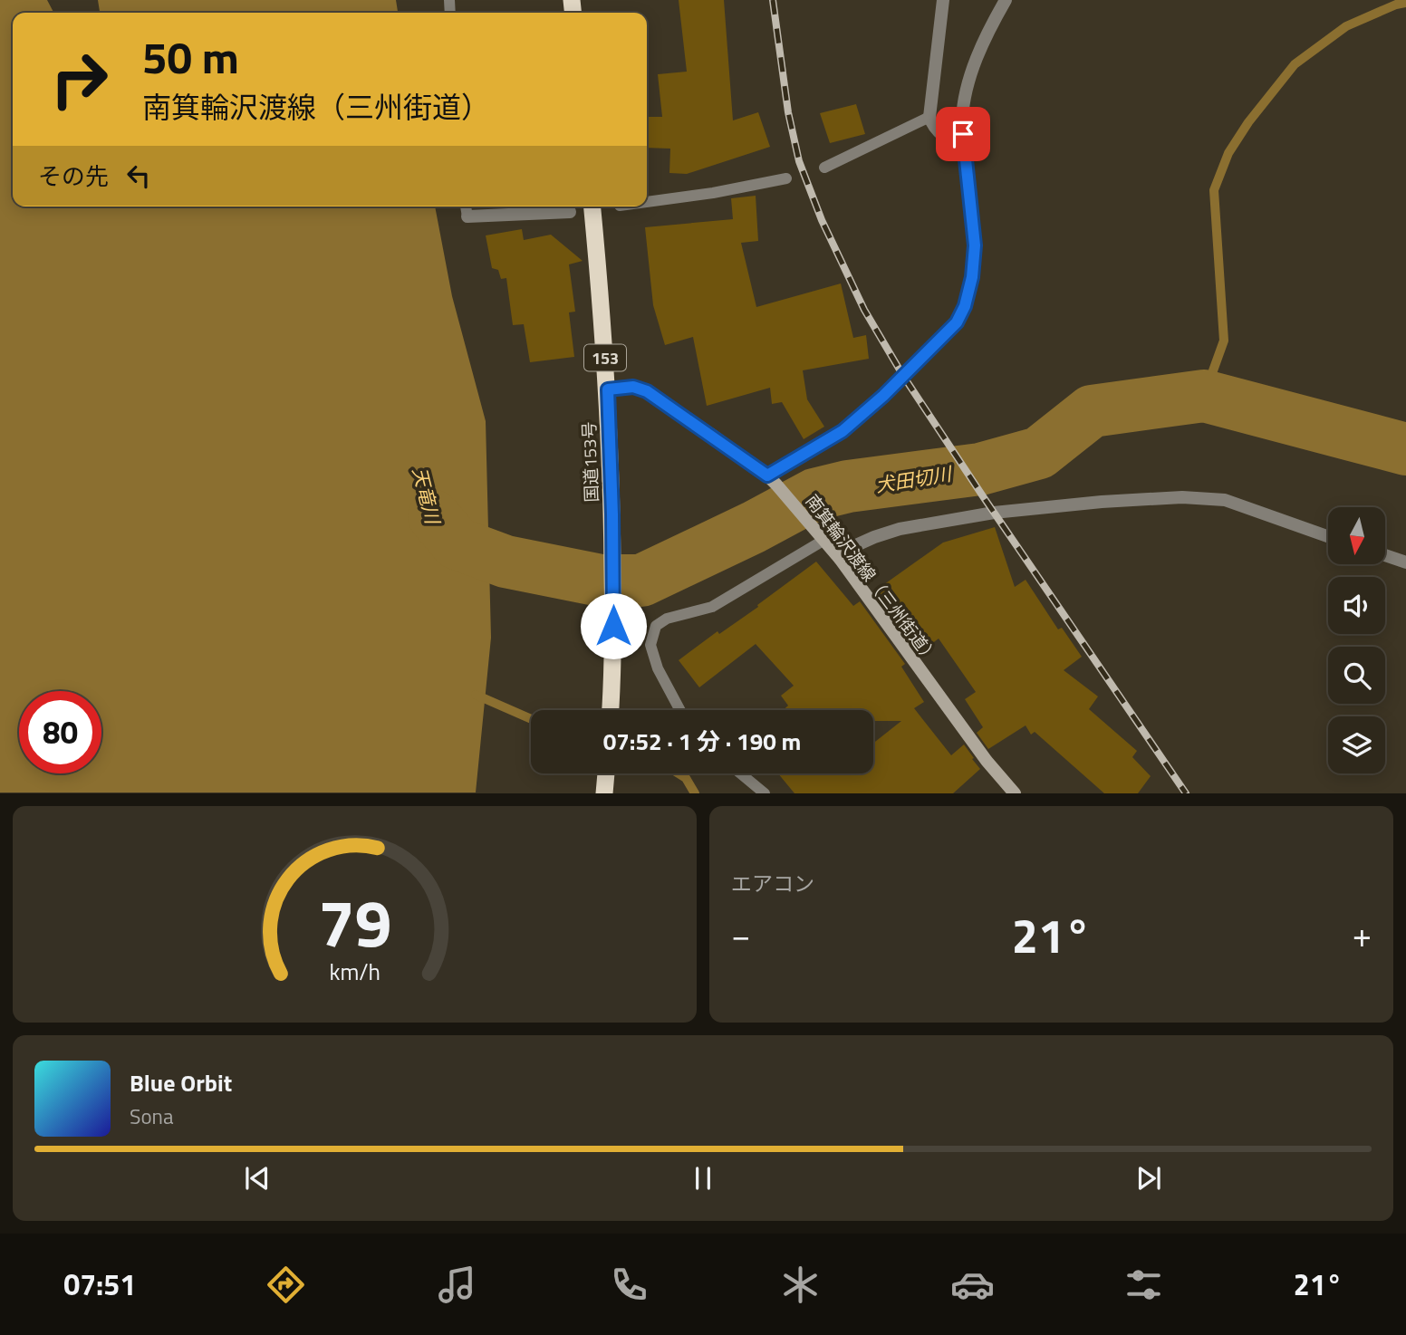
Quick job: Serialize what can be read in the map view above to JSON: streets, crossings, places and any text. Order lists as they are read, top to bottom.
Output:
{
  "streets": {
    "highway": ["153", "国道153号"],
    "main road": ["南箕輪沢渡線（三州街道）"]
  },
  "crossings": [
    ["国道153号", "南箕輪沢渡線（三州街道）"]
  ],
  "water": ["犬田切川", "天竜川"],
  "north": "bottom",
  "page": {
    "turn": ["50 m", "南箕輪沢渡線（三州街道）"],
    "then": "その先",
    "limit": "80",
    "trip": "07:52 · 1 分 · 190 m",
    "tile": "エアコン",
    "heat": ["−", "21°", "+"],
    "song": ["Blue Orbit", "Sona"],
    "tabs": ["07:51", "21°"],
    "gauge": ["79", "km/h"]
  }
}
